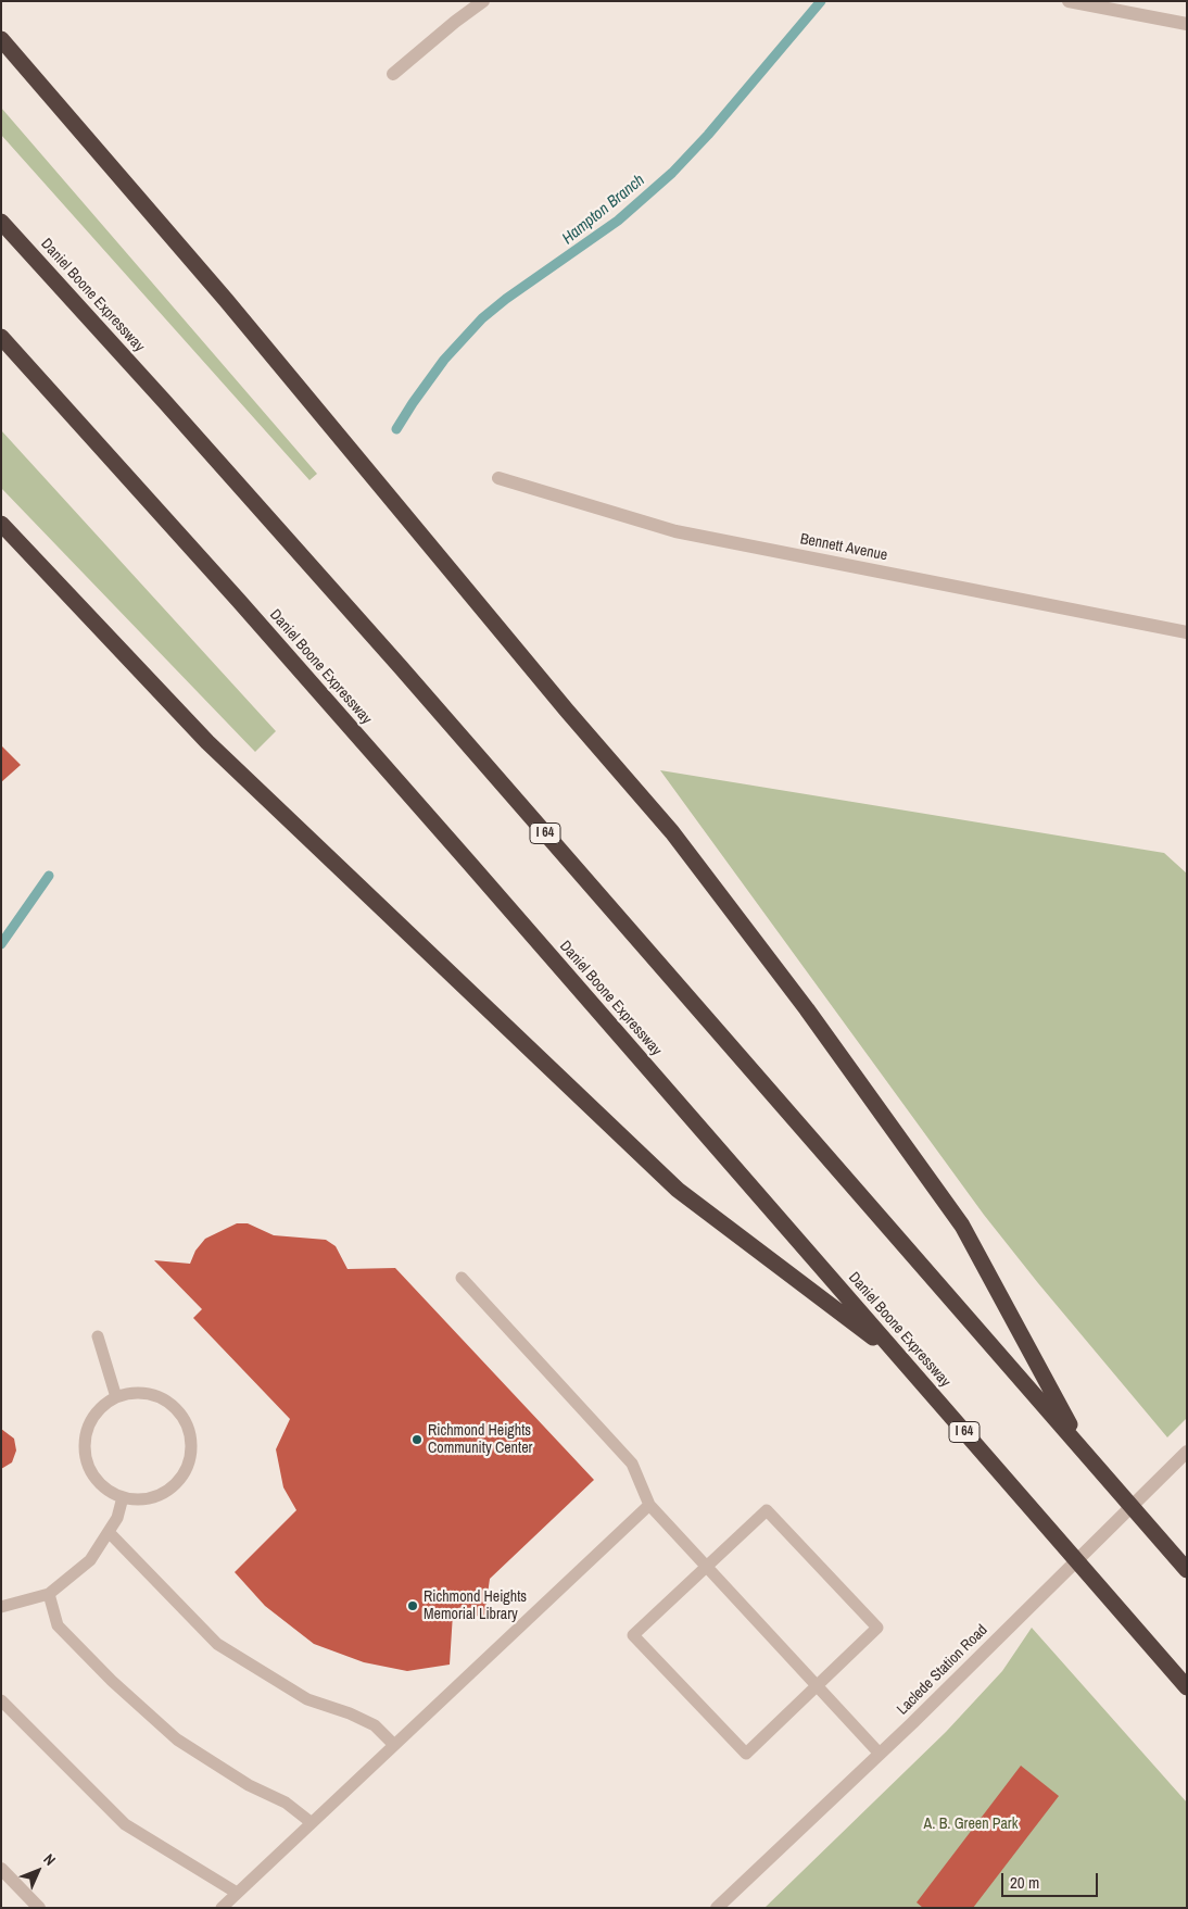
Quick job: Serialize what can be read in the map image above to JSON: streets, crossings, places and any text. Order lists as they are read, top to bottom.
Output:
{
  "streets": {
    "highway": ["Daniel Boone Expressway", "I 64"],
    "street": ["Bennett Avenue", "Laclede Station Road"]
  },
  "water": ["Hampton Branch"],
  "parks": ["A. B. Green Park"],
  "places": ["Richmond Heights Community Center", "Richmond Heights Memorial Library"],
  "scale_bar": "20 m",
  "north": "top right"
}
